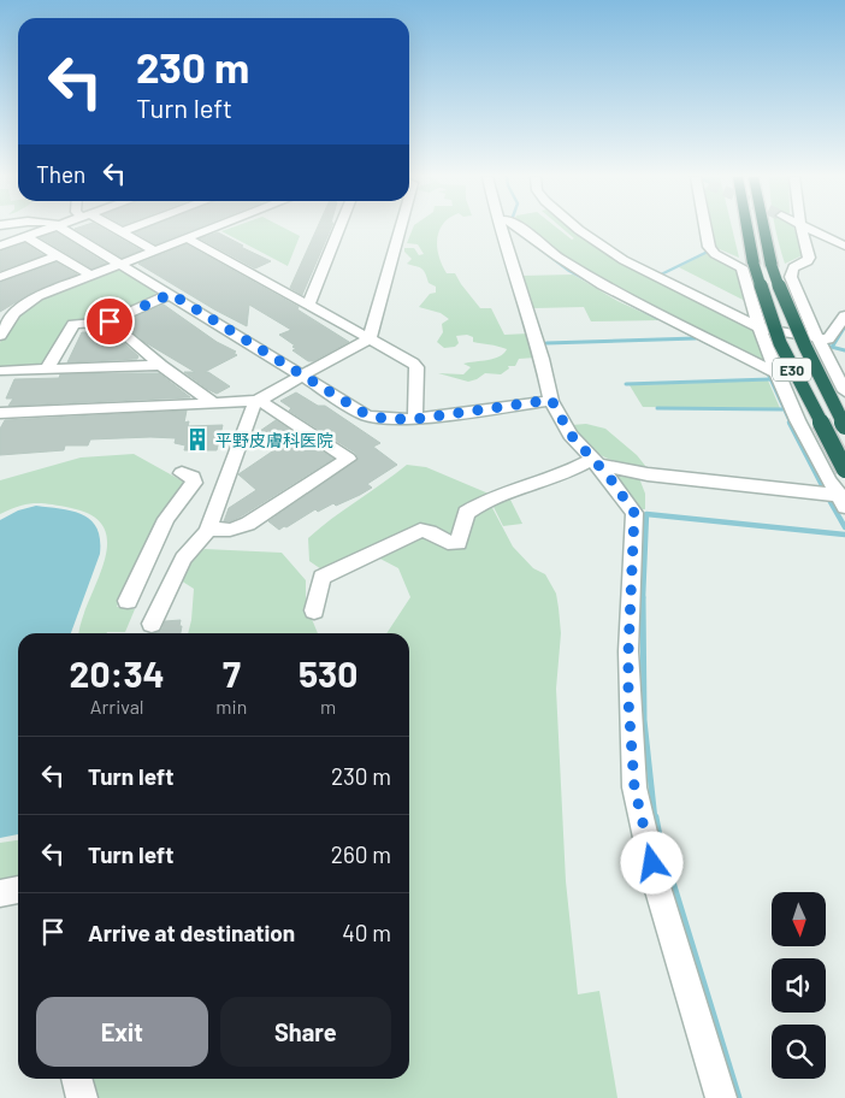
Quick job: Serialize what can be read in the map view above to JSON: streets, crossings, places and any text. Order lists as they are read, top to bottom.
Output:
{
  "streets": {
    "highway": ["E30"]
  },
  "places": {
    "building": ["平野皮膚科医院"]
  },
  "north": "bottom",
  "page": {
    "turn": ["230 m", "Turn left"],
    "then": "Then",
    "eta": [
      "20:34",
      "Arrival",
      "7",
      "min",
      "530",
      "m"
    ],
    "list": [
      {
        "name": "Turn left",
        "value": "230 m"
      },
      {
        "name": "Turn left",
        "value": "260 m"
      },
      {
        "name": "Arrive at destination",
        "value": "40 m"
      }
    ],
    "buttons": ["Exit", "Share"]
  }
}
